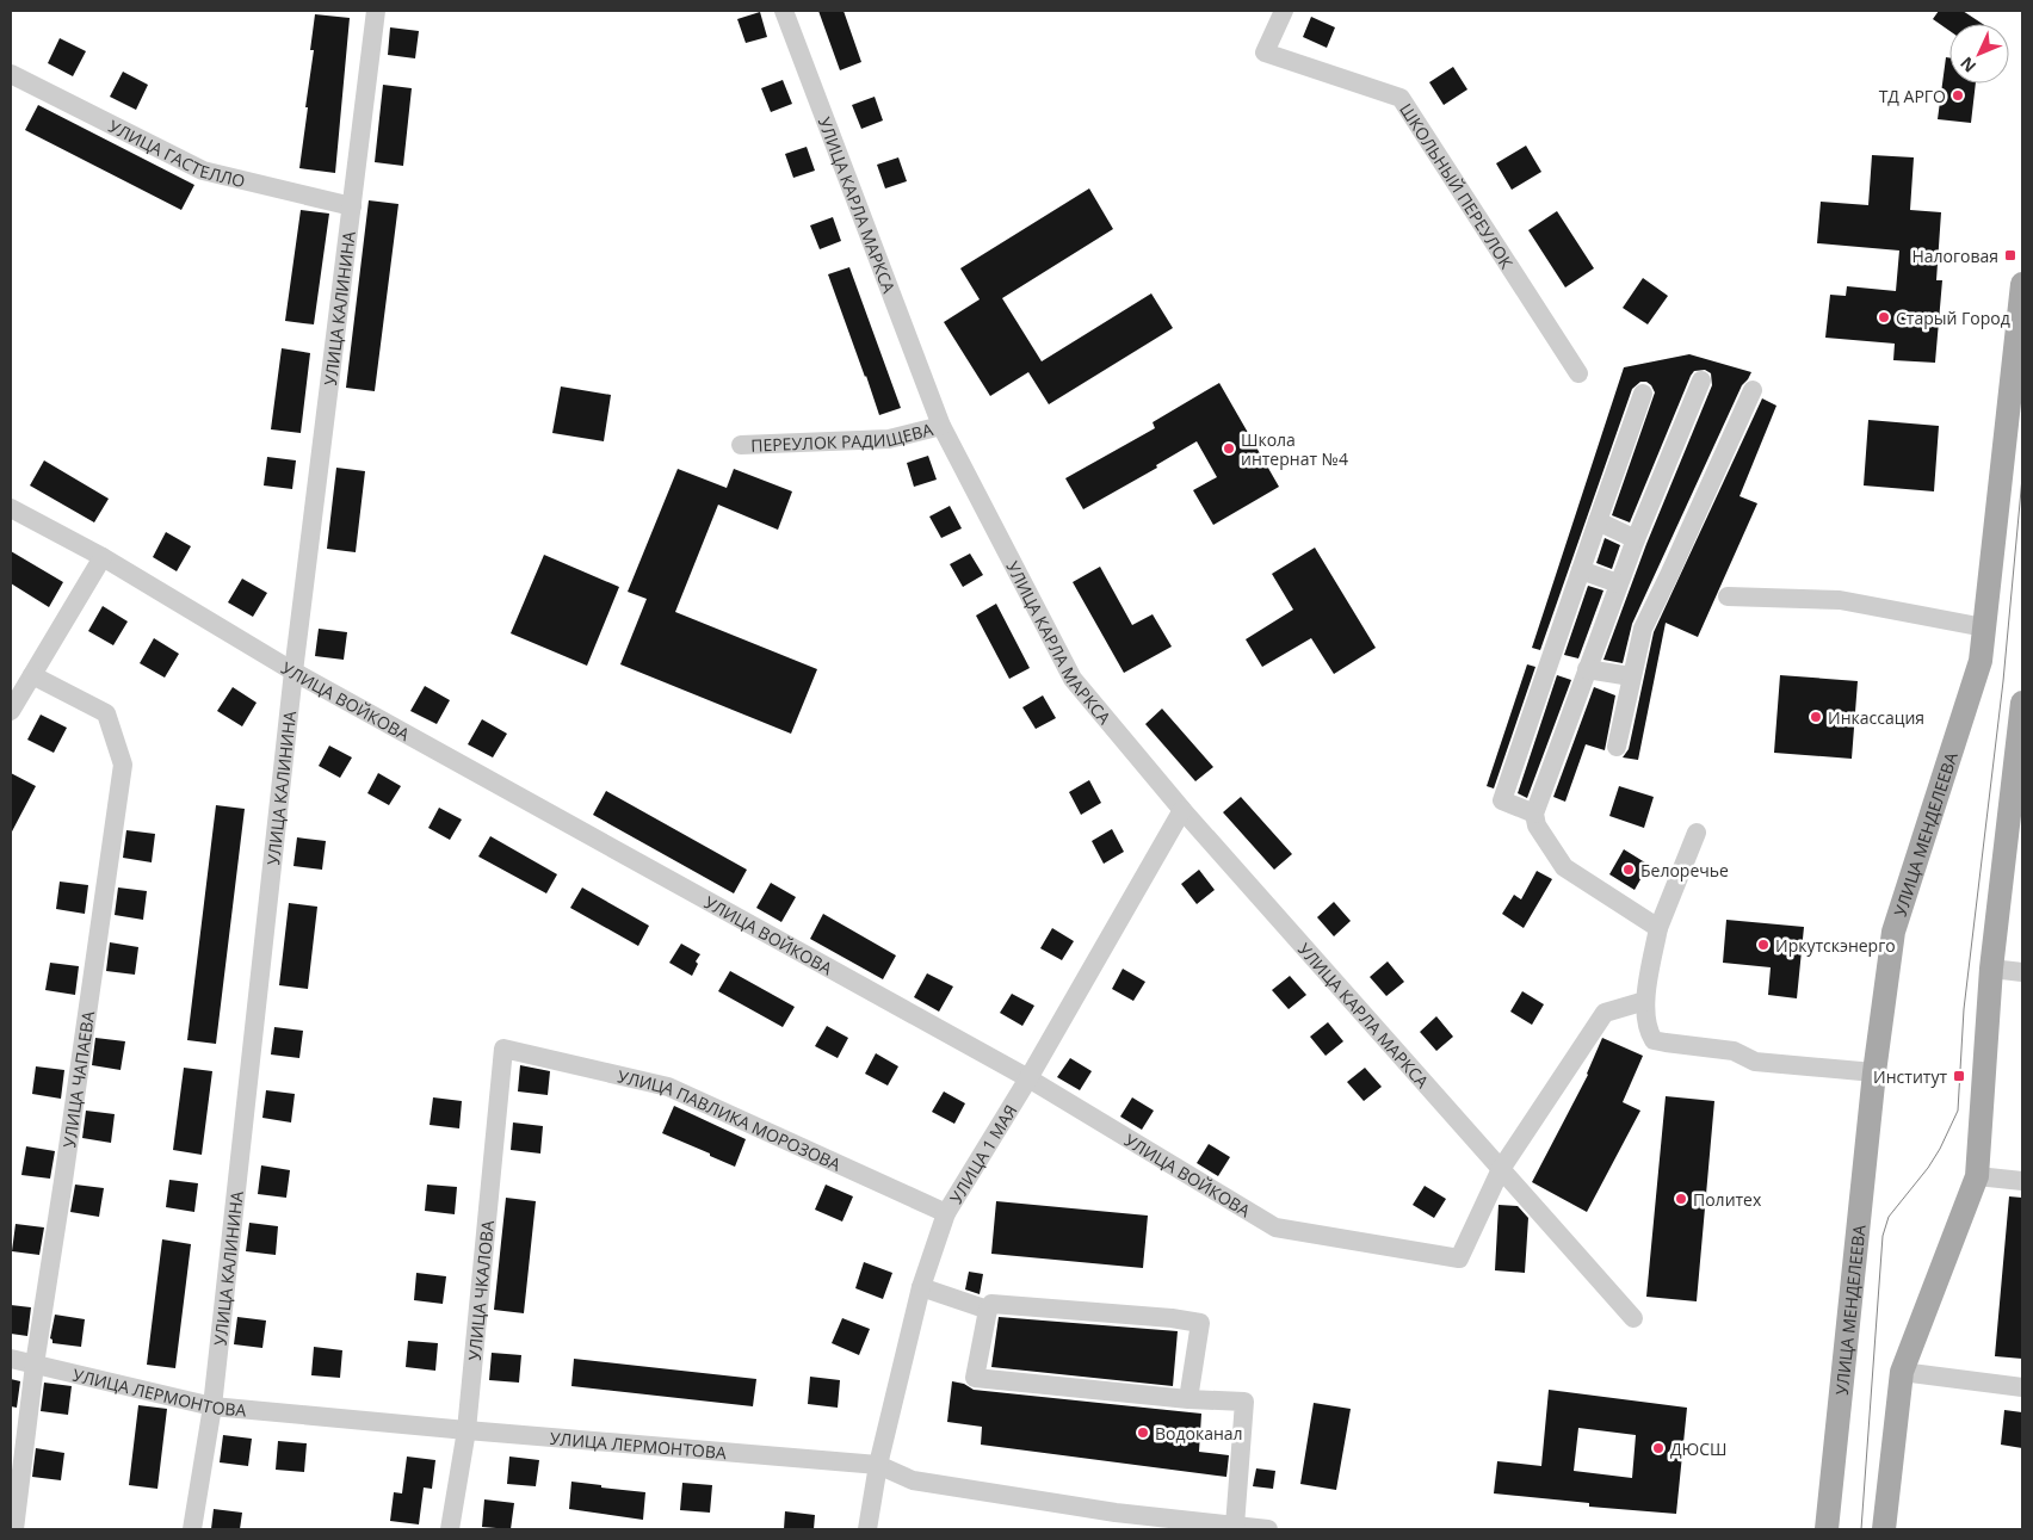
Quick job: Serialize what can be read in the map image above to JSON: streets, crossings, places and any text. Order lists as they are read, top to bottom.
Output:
{
  "streets": {
    "main road": ["УЛИЦА МЕНДЕЛЕЕВА"],
    "street": [
      "УЛИЦА ГАСТЕЛЛО",
      "ШКОЛЬНЫЙ ПЕРЕУЛОК",
      "УЛИЦА КАРЛА МАРКСА",
      "УЛИЦА КАЛИНИНА",
      "ПЕРЕУЛОК РАДИЩЕВА",
      "УЛИЦА ВОЙКОВА",
      "УЛИЦА ЧАПАЕВА",
      "УЛИЦА ПАВЛИКА МОРОЗОВА",
      "УЛИЦА 1 МАЯ",
      "УЛИЦА ЧКАЛОВА",
      "УЛИЦА ЛЕРМОНТОВА"
    ]
  },
  "crossings": [
    ["УЛИЦА ГАСТЕЛЛО", "УЛИЦА КАЛИНИНА"],
    ["УЛИЦА КАРЛА МАРКСА", "ПЕРЕУЛОК РАДИЩЕВА"],
    ["УЛИЦА КАРЛА МАРКСА", "УЛИЦА ВОЙКОВА"],
    ["УЛИЦА КАРЛА МАРКСА", "УЛИЦА 1 МАЯ"],
    ["УЛИЦА КАЛИНИНА", "УЛИЦА ВОЙКОВА"],
    ["УЛИЦА КАЛИНИНА", "УЛИЦА ЛЕРМОНТОВА"],
    ["УЛИЦА ВОЙКОВА", "УЛИЦА 1 МАЯ"],
    ["УЛИЦА ЧАПАЕВА", "УЛИЦА ЛЕРМОНТОВА"],
    ["УЛИЦА ПАВЛИКА МОРОЗОВА", "УЛИЦА 1 МАЯ"],
    ["УЛИЦА ПАВЛИКА МОРОЗОВА", "УЛИЦА ЧКАЛОВА"],
    ["УЛИЦА 1 МАЯ", "УЛИЦА ЛЕРМОНТОВА"],
    ["УЛИЦА ЧКАЛОВА", "УЛИЦА ЛЕРМОНТОВА"]
  ],
  "places": {
    "other": [
      "ТД АРГО",
      "Старый Город",
      "Школа интернат №4",
      "Инкассация",
      "Белоречье",
      "Иркутскэнерго",
      "Политех",
      "Водоканал",
      "ДЮСШ"
    ],
    "transit": ["Налоговая", "Институт"]
  },
  "north": "bottom left"
}
